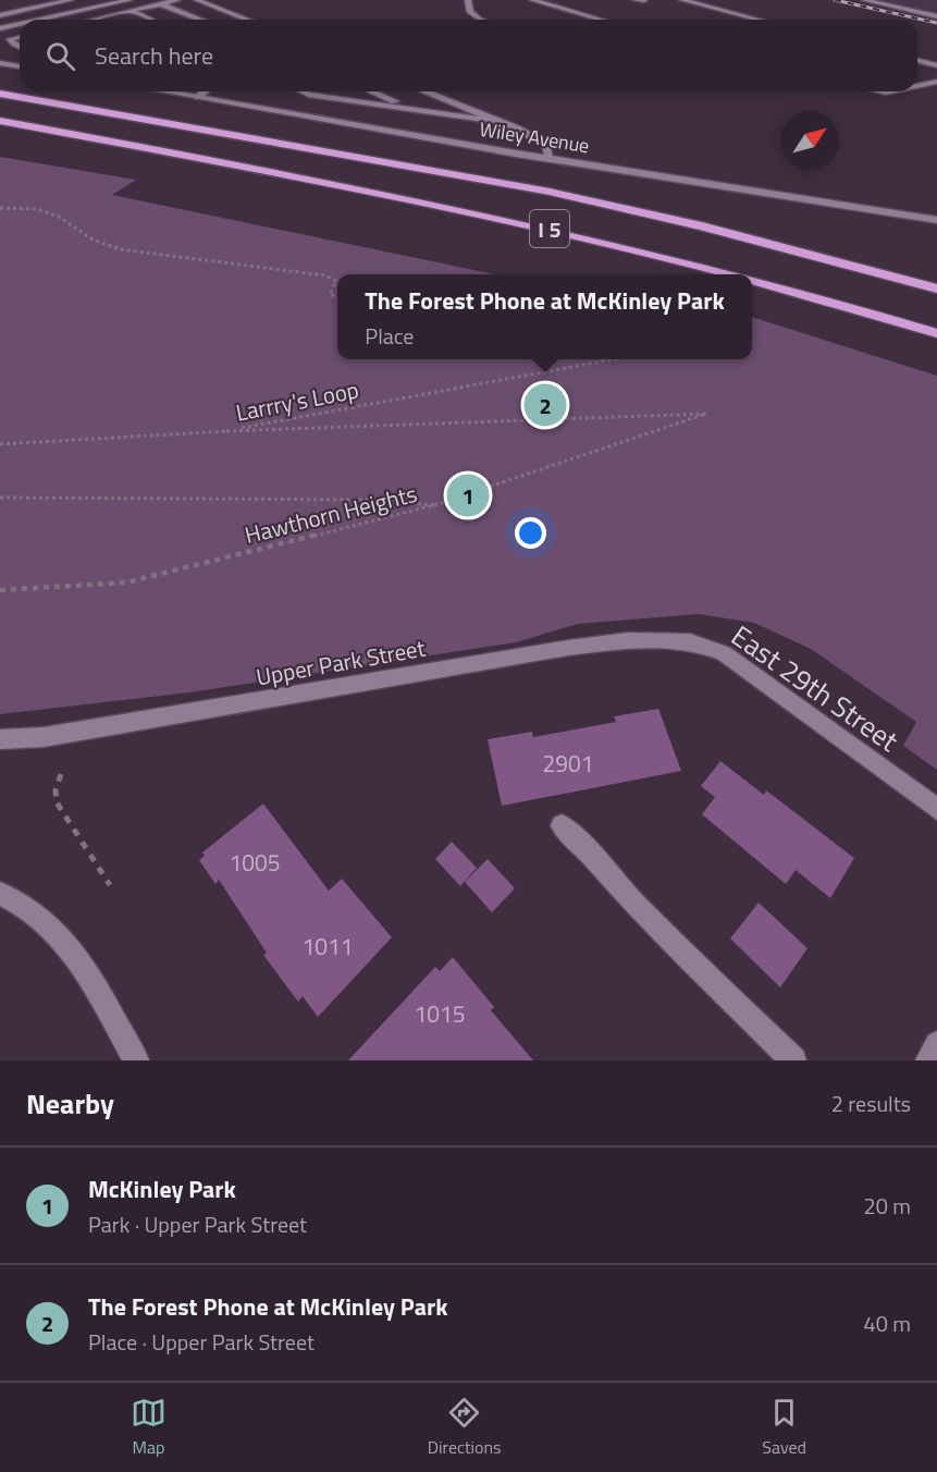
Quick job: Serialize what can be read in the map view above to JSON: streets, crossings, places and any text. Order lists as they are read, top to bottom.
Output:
{
  "streets": {
    "highway": ["I 5"],
    "street": ["Wiley Avenue", "Upper Park Street", "East 29th Street"],
    "path": ["Larrry's Loop", "Hawthorn Heights"]
  },
  "crossings": [
    ["Upper Park Street", "East 29th Street"]
  ],
  "house_numbers": [
    "2901",
    "1005",
    "1011",
    "1015"
  ],
  "north": "top right",
  "page": {
    "search": "Search here",
    "popup": ["The Forest Phone at McKinley Park", "Place"],
    "pins": ["2", "1"],
    "heading": ["Nearby", "2 results"],
    "list": [
      {
        "mark": "1",
        "name": "McKinley Park",
        "note": "Park · Upper Park Street",
        "value": "20 m"
      },
      {
        "mark": "2",
        "name": "The Forest Phone at McKinley Park",
        "note": "Place · Upper Park Street",
        "value": "40 m"
      }
    ],
    "nav": ["Map", "Directions", "Saved"]
  }
}
